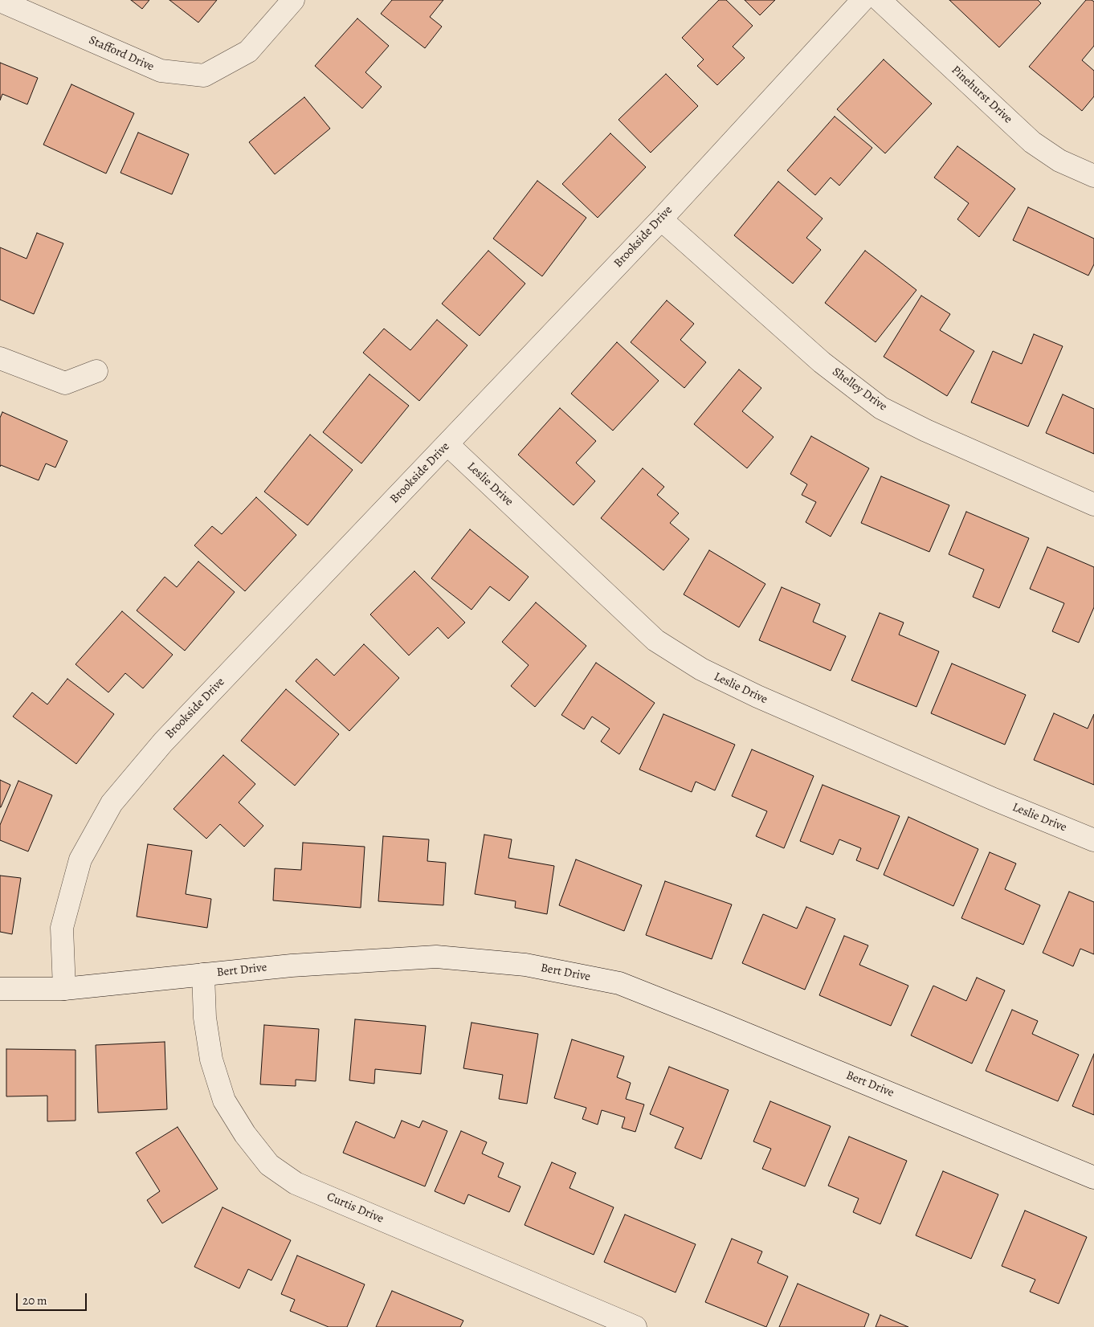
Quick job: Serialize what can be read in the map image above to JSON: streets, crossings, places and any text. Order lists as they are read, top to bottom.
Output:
{
  "streets": {
    "street": [
      "Stafford Drive",
      "Pinehurst Drive",
      "Brookside Drive",
      "Shelley Drive",
      "Leslie Drive",
      "Bert Drive",
      "Curtis Drive"
    ]
  },
  "crossings": [
    ["Brookside Drive", "Shelley Drive"],
    ["Brookside Drive", "Leslie Drive"],
    ["Brookside Drive", "Bert Drive"],
    ["Bert Drive", "Curtis Drive"]
  ],
  "scale_bar": "20 m"
}
